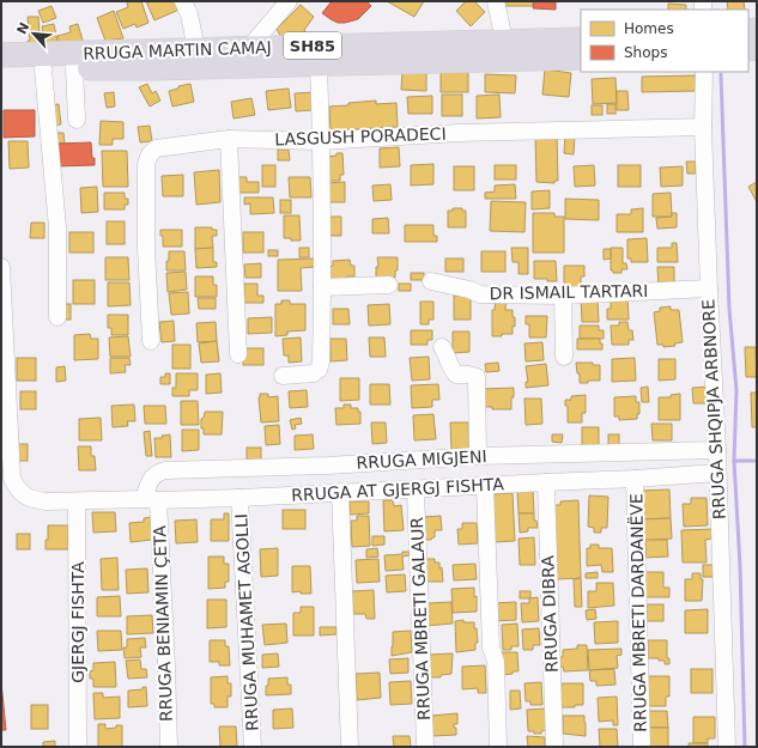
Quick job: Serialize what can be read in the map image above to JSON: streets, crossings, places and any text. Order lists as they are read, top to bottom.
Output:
{
  "streets": {
    "highway": ["SH85", "RRUGA MARTIN CAMAJ"],
    "street": [
      "LASGUSH PORADECI",
      "DR ISMAIL TARTARI",
      "RRUGA SHQIPJA ARBNORE",
      "RRUGA MIGJENI",
      "RRUGA AT GJERGJ FISHTA",
      "RRUGA MBRETI DARDANËVE",
      "RRUGA DIBRA",
      "RRUGA MBRETI GALAUR",
      "GJERGJ FISHTA",
      "RRUGA MUHAMET AGOLLI",
      "RRUGA BENIAMIN ÇETA"
    ]
  },
  "crossings": [
    ["LASGUSH PORADECI", "RRUGA SHQIPJA ARBNORE"],
    ["DR ISMAIL TARTARI", "RRUGA SHQIPJA ARBNORE"],
    ["RRUGA SHQIPJA ARBNORE", "RRUGA MIGJENI"],
    ["RRUGA SHQIPJA ARBNORE", "RRUGA AT GJERGJ FISHTA"],
    ["RRUGA MIGJENI", "RRUGA AT GJERGJ FISHTA"],
    ["RRUGA MIGJENI", "RRUGA BENIAMIN ÇETA"],
    ["RRUGA AT GJERGJ FISHTA", "RRUGA MBRETI DARDANËVE"],
    ["RRUGA AT GJERGJ FISHTA", "RRUGA DIBRA"],
    ["RRUGA AT GJERGJ FISHTA", "RRUGA MBRETI GALAUR"],
    ["RRUGA AT GJERGJ FISHTA", "GJERGJ FISHTA"],
    ["RRUGA AT GJERGJ FISHTA", "RRUGA MUHAMET AGOLLI"],
    ["RRUGA AT GJERGJ FISHTA", "RRUGA BENIAMIN ÇETA"]
  ],
  "legend": ["Homes", "Shops"],
  "north": "top left"
}
